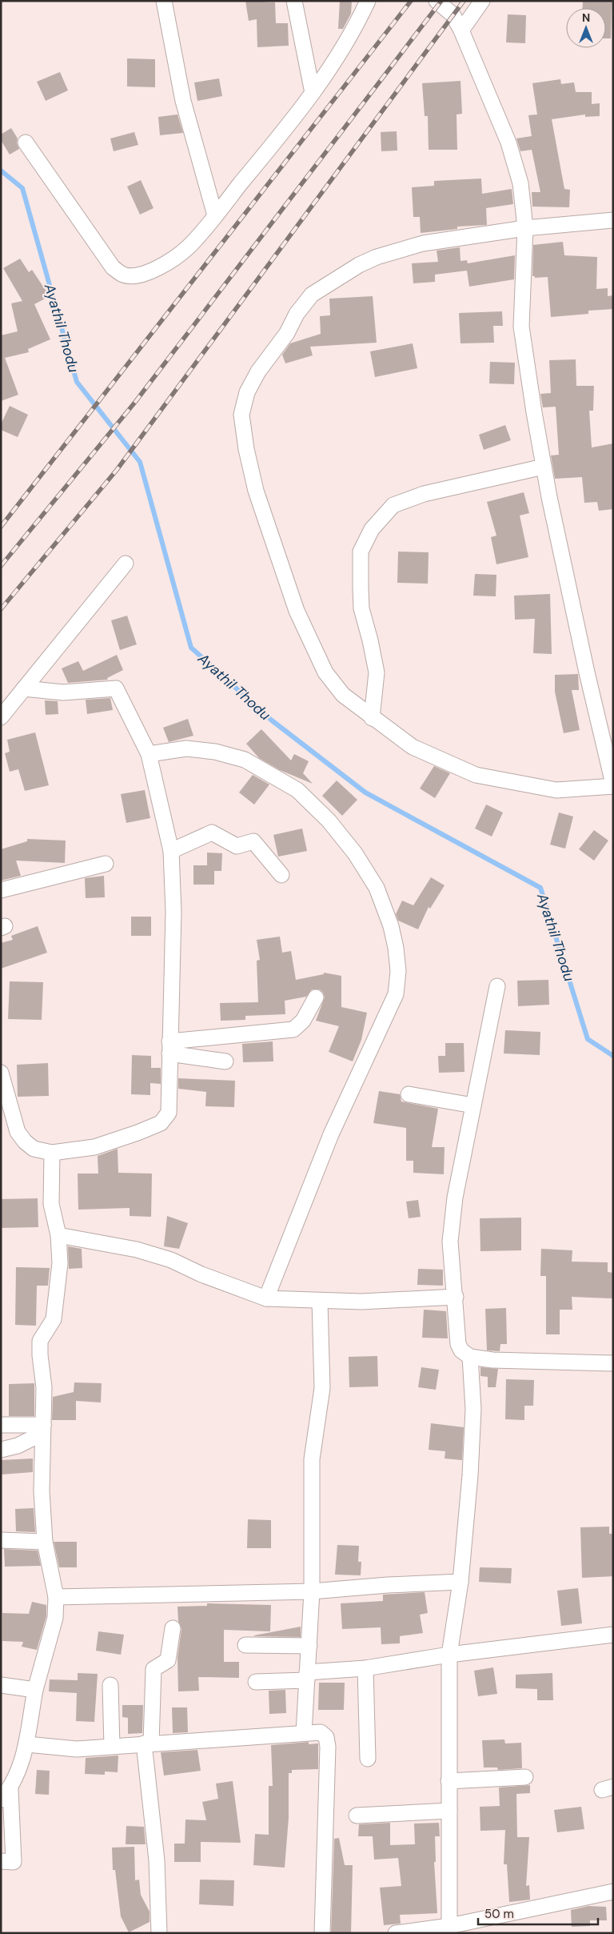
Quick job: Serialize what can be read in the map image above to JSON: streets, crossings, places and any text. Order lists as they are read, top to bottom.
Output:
{
  "water": ["Ayathil Thodu"],
  "scale_bar": "50 m",
  "north": "top"
}
